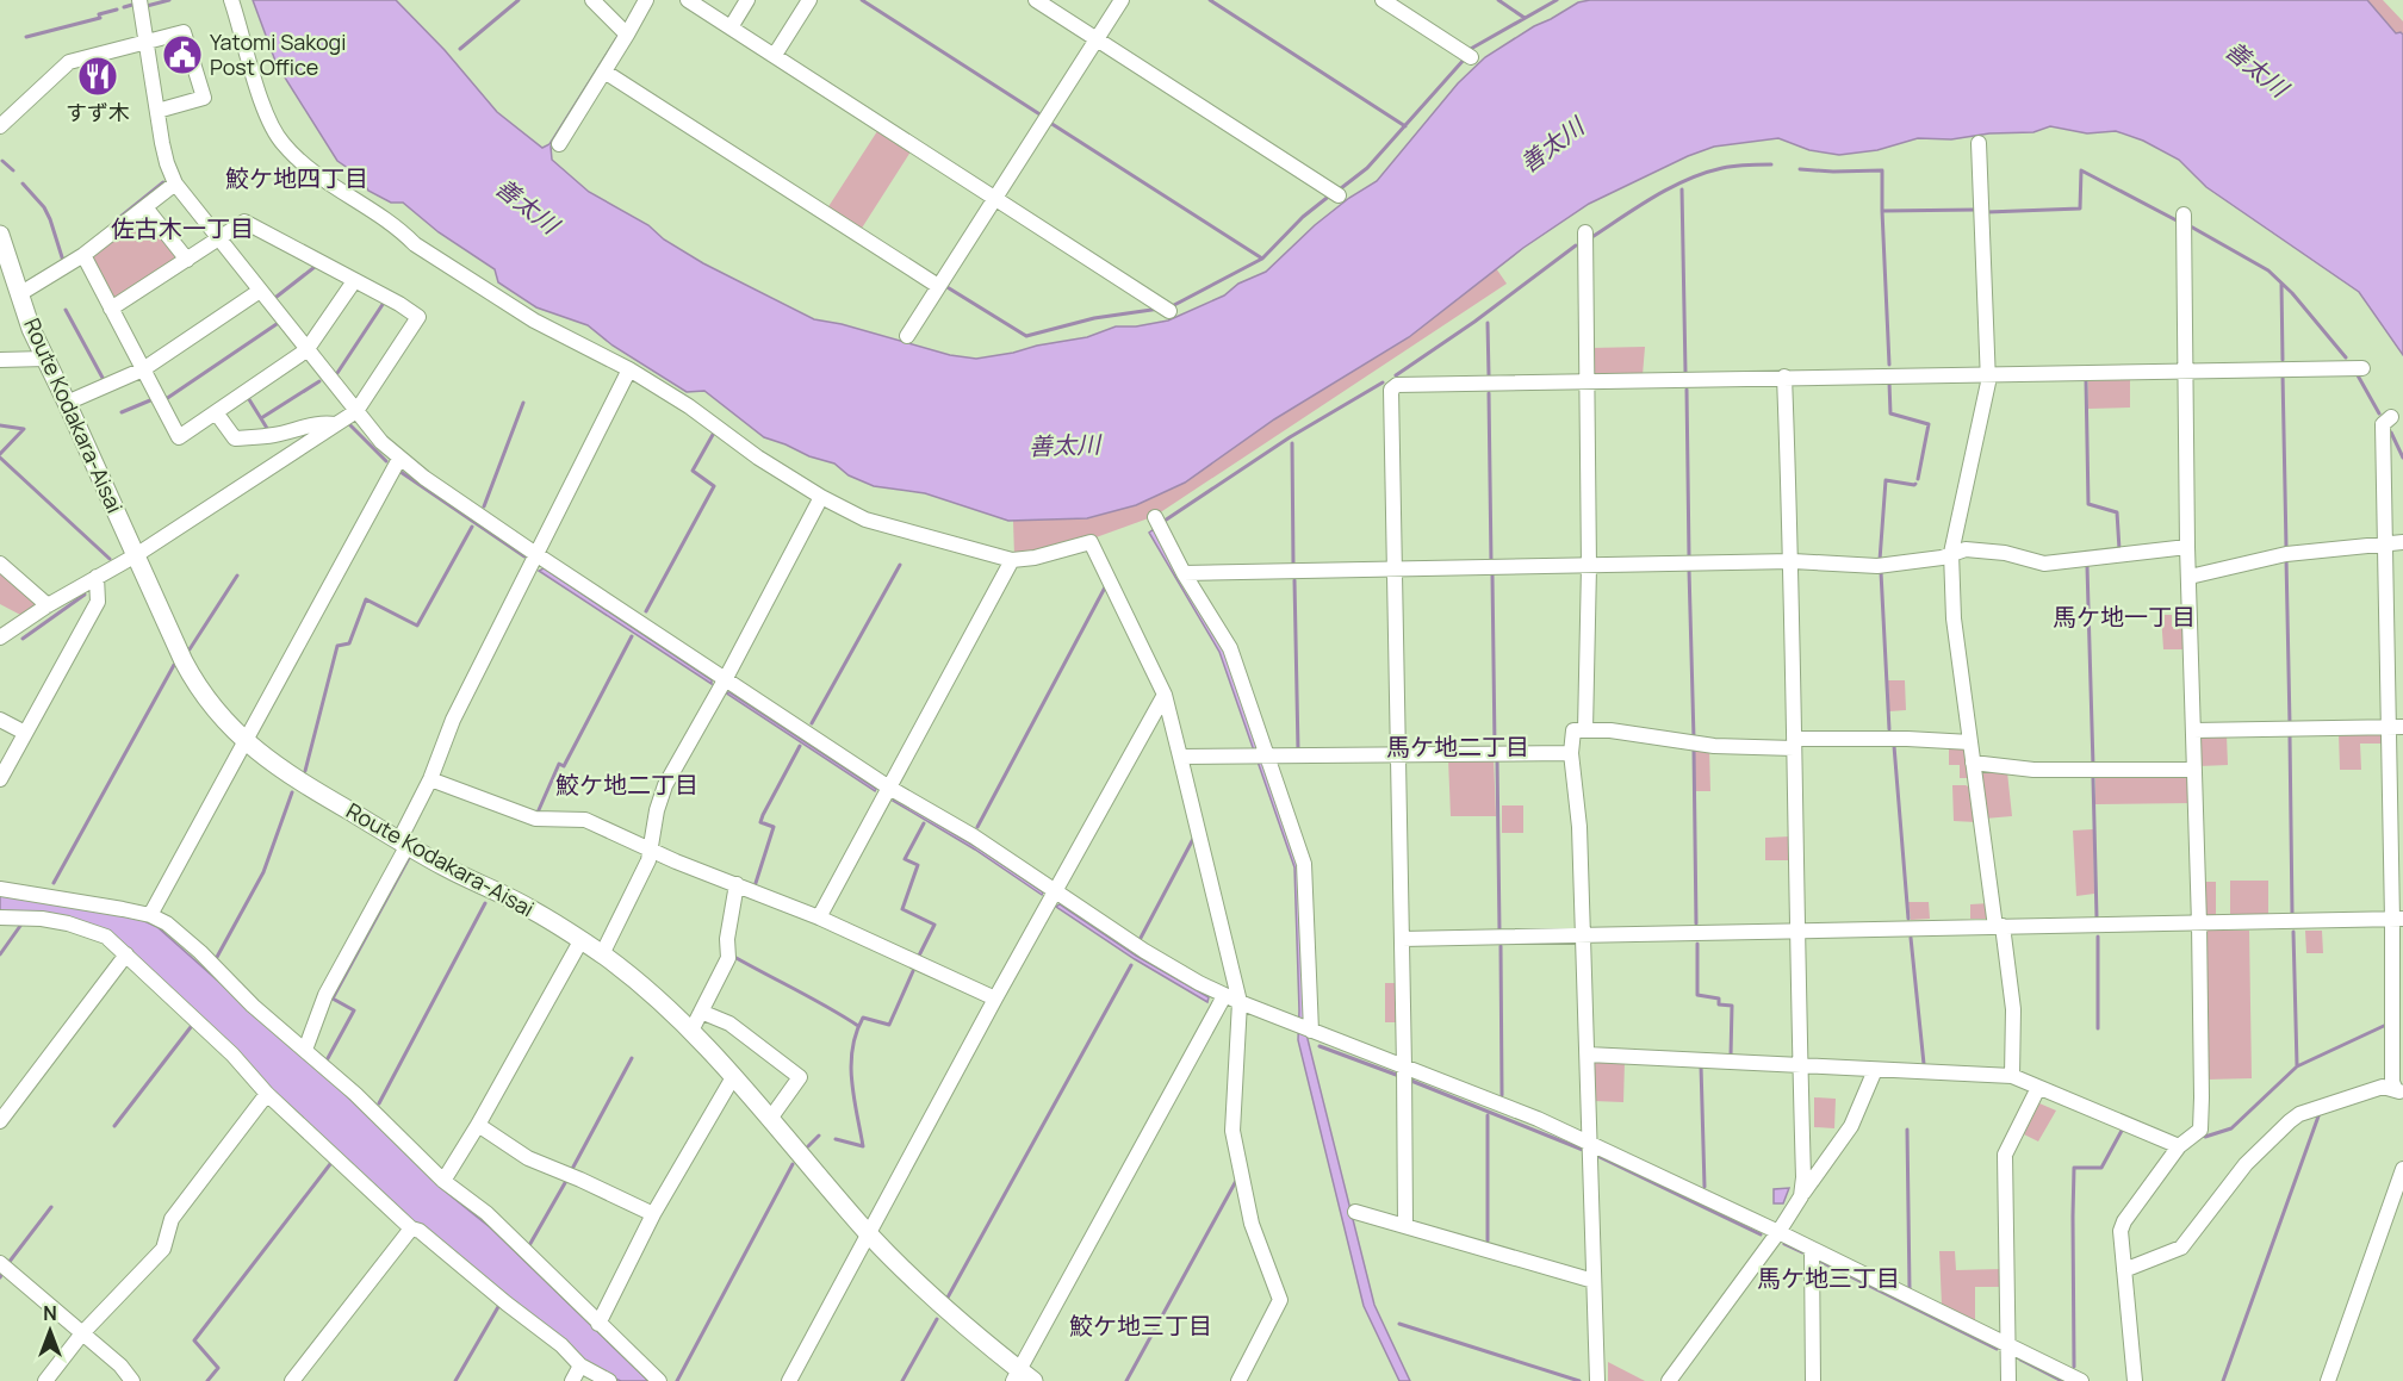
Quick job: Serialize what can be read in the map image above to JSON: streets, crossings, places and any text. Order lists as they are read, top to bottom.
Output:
{
  "streets": {
    "main road": ["Route Kodakara-Aisai"]
  },
  "districts": [
    "鮫ケ地四丁目",
    "佐古木一丁目",
    "馬ケ地一丁目",
    "馬ケ地二丁目",
    "鮫ケ地二丁目",
    "馬ケ地三丁目",
    "鮫ケ地三丁目"
  ],
  "water": ["善太川"],
  "places": {
    "public building": ["Yatomi Sakogi Post Office"],
    "restaurant": ["すず木"]
  },
  "north": "top"
}
